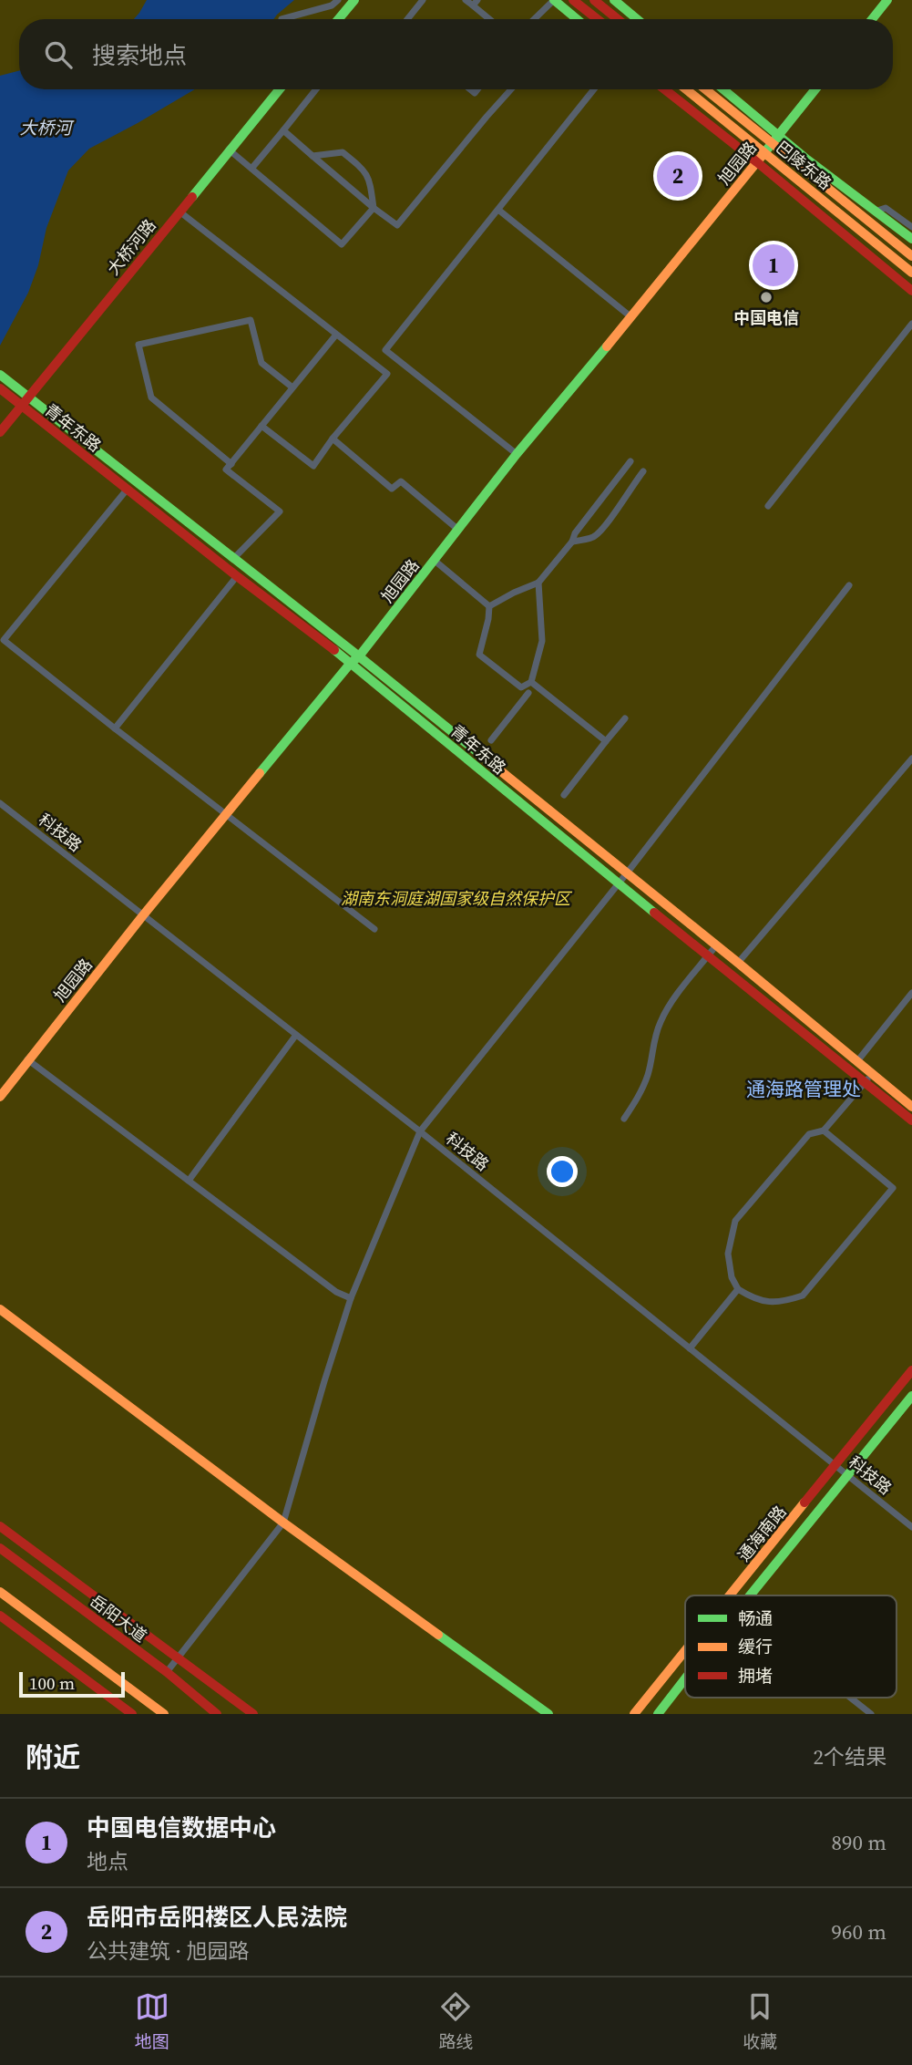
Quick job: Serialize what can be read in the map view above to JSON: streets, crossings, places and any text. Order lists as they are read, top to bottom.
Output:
{
  "streets": {
    "street": [
      "旭园路",
      "巴陵东路",
      "大桥河路",
      "青年东路",
      "科技路",
      "通海南路",
      "岳阳大道"
    ]
  },
  "crossings": [
    ["旭园路", "巴陵东路"],
    ["旭园路", "青年东路"],
    ["旭园路", "科技路"],
    ["大桥河路", "青年东路"],
    ["科技路", "通海南路"]
  ],
  "districts": ["通海路管理处"],
  "water": ["大桥河"],
  "parks": ["湖南东洞庭湖国家级自然保护区"],
  "places": ["中国电信"],
  "legend": ["畅通", "缓行", "拥堵"],
  "scale_bar": "100 m",
  "page": {
    "search": "搜索地点",
    "pins": ["2", "1"],
    "scale": "100 m",
    "heading": ["附近", "2个结果"],
    "list": [
      {
        "mark": "1",
        "name": "中国电信数据中心",
        "note": "地点",
        "value": "890 m"
      },
      {
        "mark": "2",
        "name": "岳阳市岳阳楼区人民法院",
        "note": "公共建筑 · 旭园路",
        "value": "960 m"
      }
    ],
    "nav": ["地图", "路线", "收藏"]
  }
}
